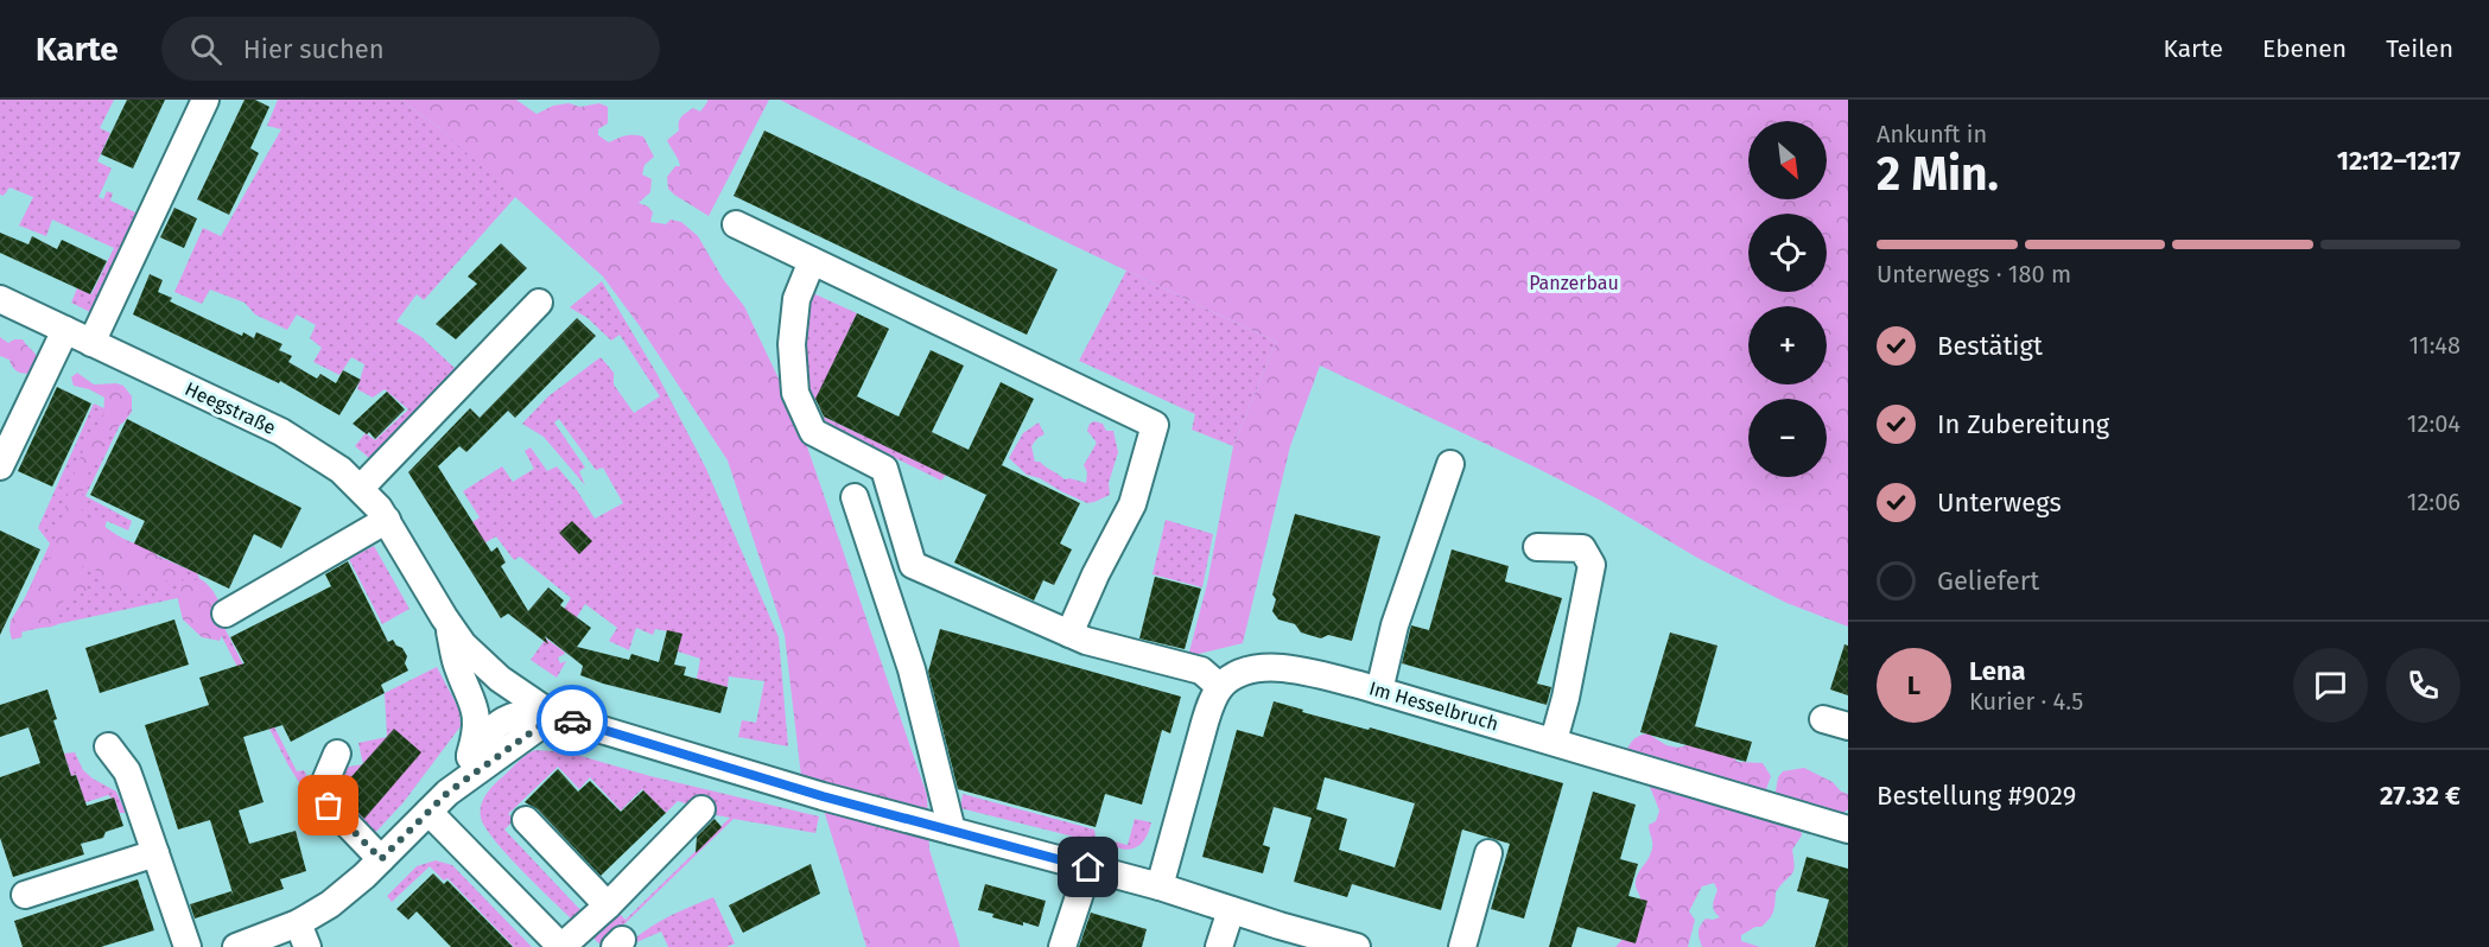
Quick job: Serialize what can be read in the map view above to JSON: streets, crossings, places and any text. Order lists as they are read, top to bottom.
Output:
{
  "streets": {
    "street": ["Heegstraße", "Im Hesselbruch"]
  },
  "parks": ["Panzerbau"],
  "north": "bottom right",
  "page": {
    "header": "Karte",
    "search": "Hier suchen",
    "nav": ["Karte", "Ebenen", "Teilen"],
    "heading": ["2 Min.", "Ankunft in", "12:12–12:17"],
    "panel": [
      "Lena",
      "Kurier · 4.5",
      "Bestellung #9029",
      "27.32 €"
    ],
    "map_buttons": ["+", "−"],
    "bar": "Unterwegs · 180 m",
    "list": [
      ["Bestätigt", "11:48"],
      ["In Zubereitung", "12:04"],
      ["Unterwegs", "12:06"],
      "Geliefert"
    ],
    "round": "L"
  }
}
